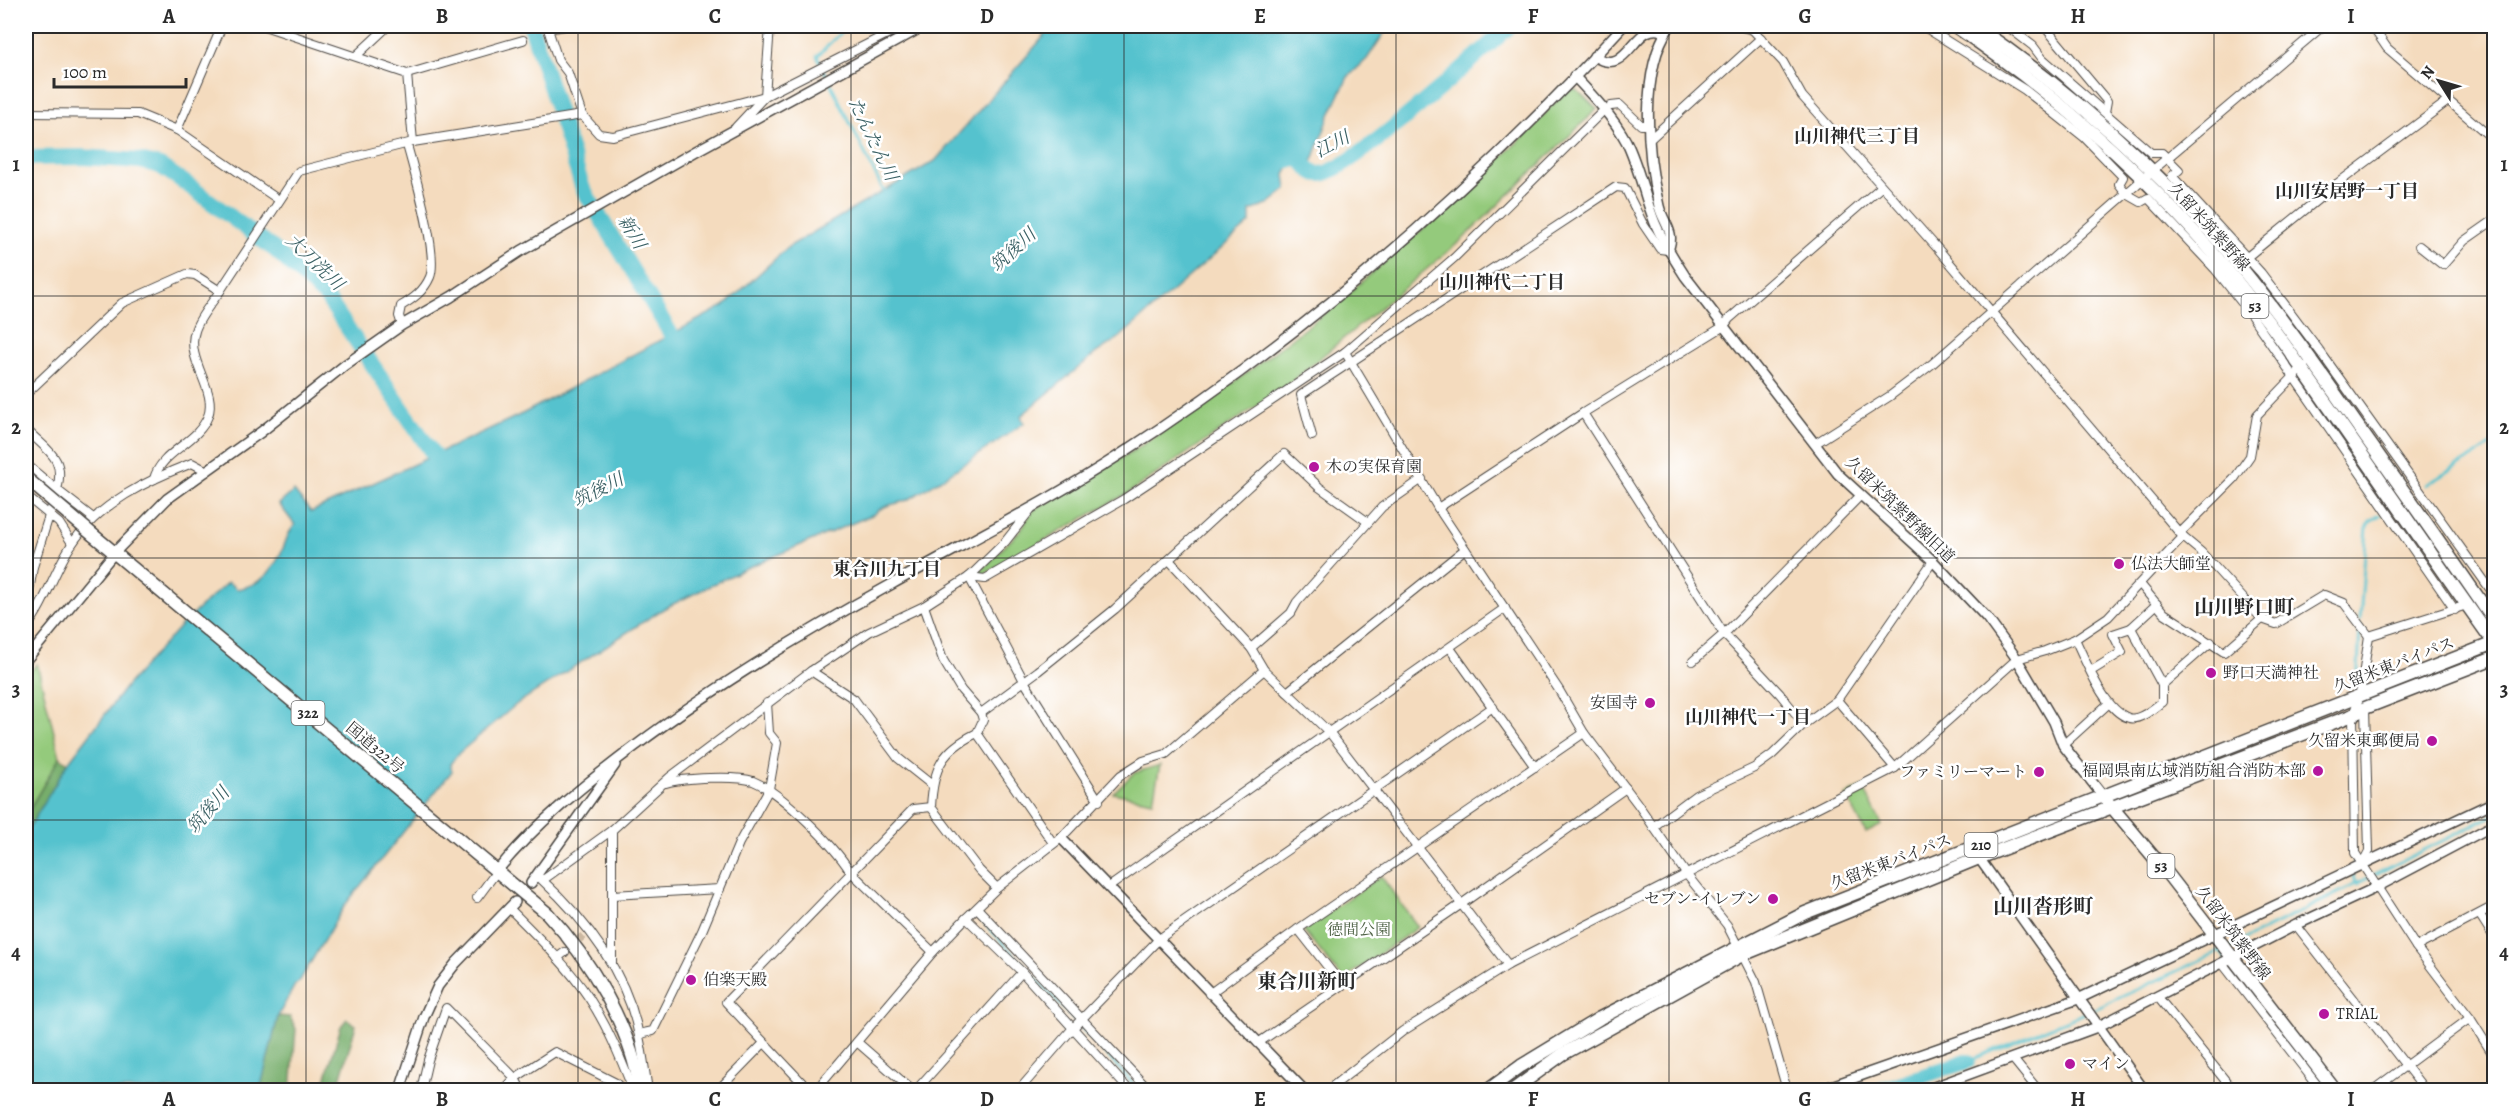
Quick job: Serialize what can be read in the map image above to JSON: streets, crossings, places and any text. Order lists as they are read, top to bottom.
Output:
{
  "streets": {
    "main road": [
      "久留米筑紫野線",
      "53",
      "久留米東バイパス",
      "322",
      "国道322号",
      "210"
    ],
    "street": ["久留米筑紫野線旧道"]
  },
  "crossings": [
    ["久留米筑紫野線", "久留米筑紫野線旧道"],
    ["久留米筑紫野線", "久留米東バイパス"],
    ["久留米筑紫野線旧道", "久留米東バイパス"]
  ],
  "districts": [
    "山川神代三丁目",
    "山川安居野一丁目",
    "山川神代二丁目",
    "東合川九丁目",
    "山川野口町",
    "山川神代一丁目",
    "山川沓形町",
    "東合川新町"
  ],
  "water": [
    "たんたん川",
    "江川",
    "新川",
    "筑後川",
    "大刀洗川"
  ],
  "parks": ["徳間公園"],
  "places": [
    "木の実保育園",
    "仏法大師堂",
    "野口天満神社",
    "安国寺",
    "久留米東郵便局",
    "福岡県南広域消防組合消防本部",
    "ファミリーマート",
    "セブン-イレブン",
    "伯楽天殿",
    "TRIAL",
    "マイン"
  ],
  "scale_bar": "100 m",
  "north": "top left",
  "grid": {
    "columns": [
      "A",
      "B",
      "C",
      "D",
      "E",
      "F",
      "G",
      "H",
      "I"
    ],
    "rows": [
      "1",
      "2",
      "3",
      "4"
    ]
  }
}
